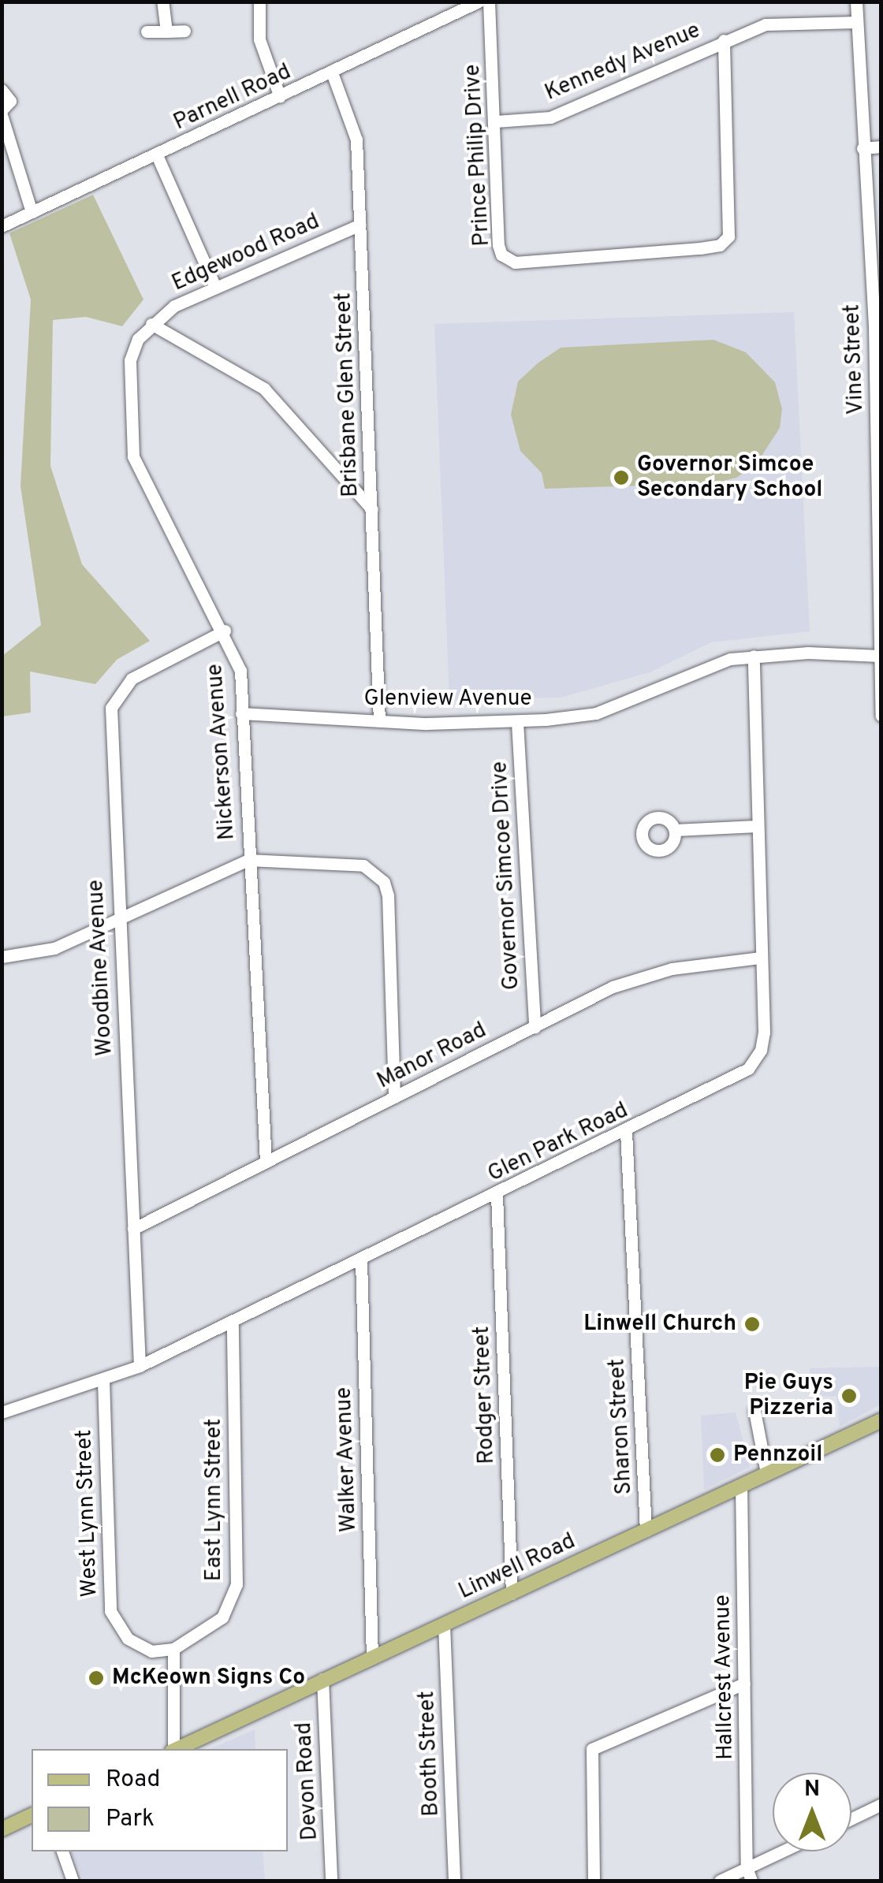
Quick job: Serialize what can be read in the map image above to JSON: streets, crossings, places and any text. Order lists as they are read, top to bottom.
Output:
{
  "streets": {
    "main road": ["Linwell Road"],
    "street": [
      "Kennedy Avenue",
      "Parnell Road",
      "Prince Philip Drive",
      "Edgewood Road",
      "Vine Street",
      "Brisbane Glen Street",
      "Glenview Avenue",
      "Nickerson Avenue",
      "Governor Simcoe Drive",
      "Woodbine Avenue",
      "Manor Road",
      "Glen Park Road",
      "Rodger Street",
      "Sharon Street",
      "Walker Avenue",
      "East Lynn Street",
      "West Lynn Street",
      "Hallcrest Avenue",
      "Booth Street",
      "Devon Road"
    ]
  },
  "crossings": [
    ["Kennedy Avenue", "Prince Philip Drive"],
    ["Kennedy Avenue", "Vine Street"],
    ["Parnell Road", "Brisbane Glen Street"],
    ["Edgewood Road", "Brisbane Glen Street"],
    ["Edgewood Road", "Nickerson Avenue"],
    ["Vine Street", "Glenview Avenue"],
    ["Brisbane Glen Street", "Glenview Avenue"],
    ["Glenview Avenue", "Nickerson Avenue"],
    ["Glenview Avenue", "Governor Simcoe Drive"],
    ["Glenview Avenue", "Glen Park Road"],
    ["Nickerson Avenue", "Woodbine Avenue"],
    ["Nickerson Avenue", "Manor Road"],
    ["Governor Simcoe Drive", "Manor Road"],
    ["Woodbine Avenue", "Manor Road"],
    ["Woodbine Avenue", "Glen Park Road"],
    ["Manor Road", "Glen Park Road"],
    ["Glen Park Road", "Rodger Street"],
    ["Glen Park Road", "Sharon Street"],
    ["Glen Park Road", "Walker Avenue"],
    ["Glen Park Road", "East Lynn Street"],
    ["Glen Park Road", "West Lynn Street"],
    ["Rodger Street", "Linwell Road"],
    ["Sharon Street", "Linwell Road"],
    ["Walker Avenue", "Linwell Road"],
    ["East Lynn Street", "West Lynn Street"],
    ["Linwell Road", "Hallcrest Avenue"],
    ["Linwell Road", "Booth Street"],
    ["Linwell Road", "Devon Road"]
  ],
  "places": [
    "Governor Simcoe Secondary School",
    "Linwell Church",
    "Pie Guys Pizzeria",
    "Pennzoil",
    "McKeown Signs Co"
  ],
  "legend": ["Road", "Park"],
  "north": "top"
}
